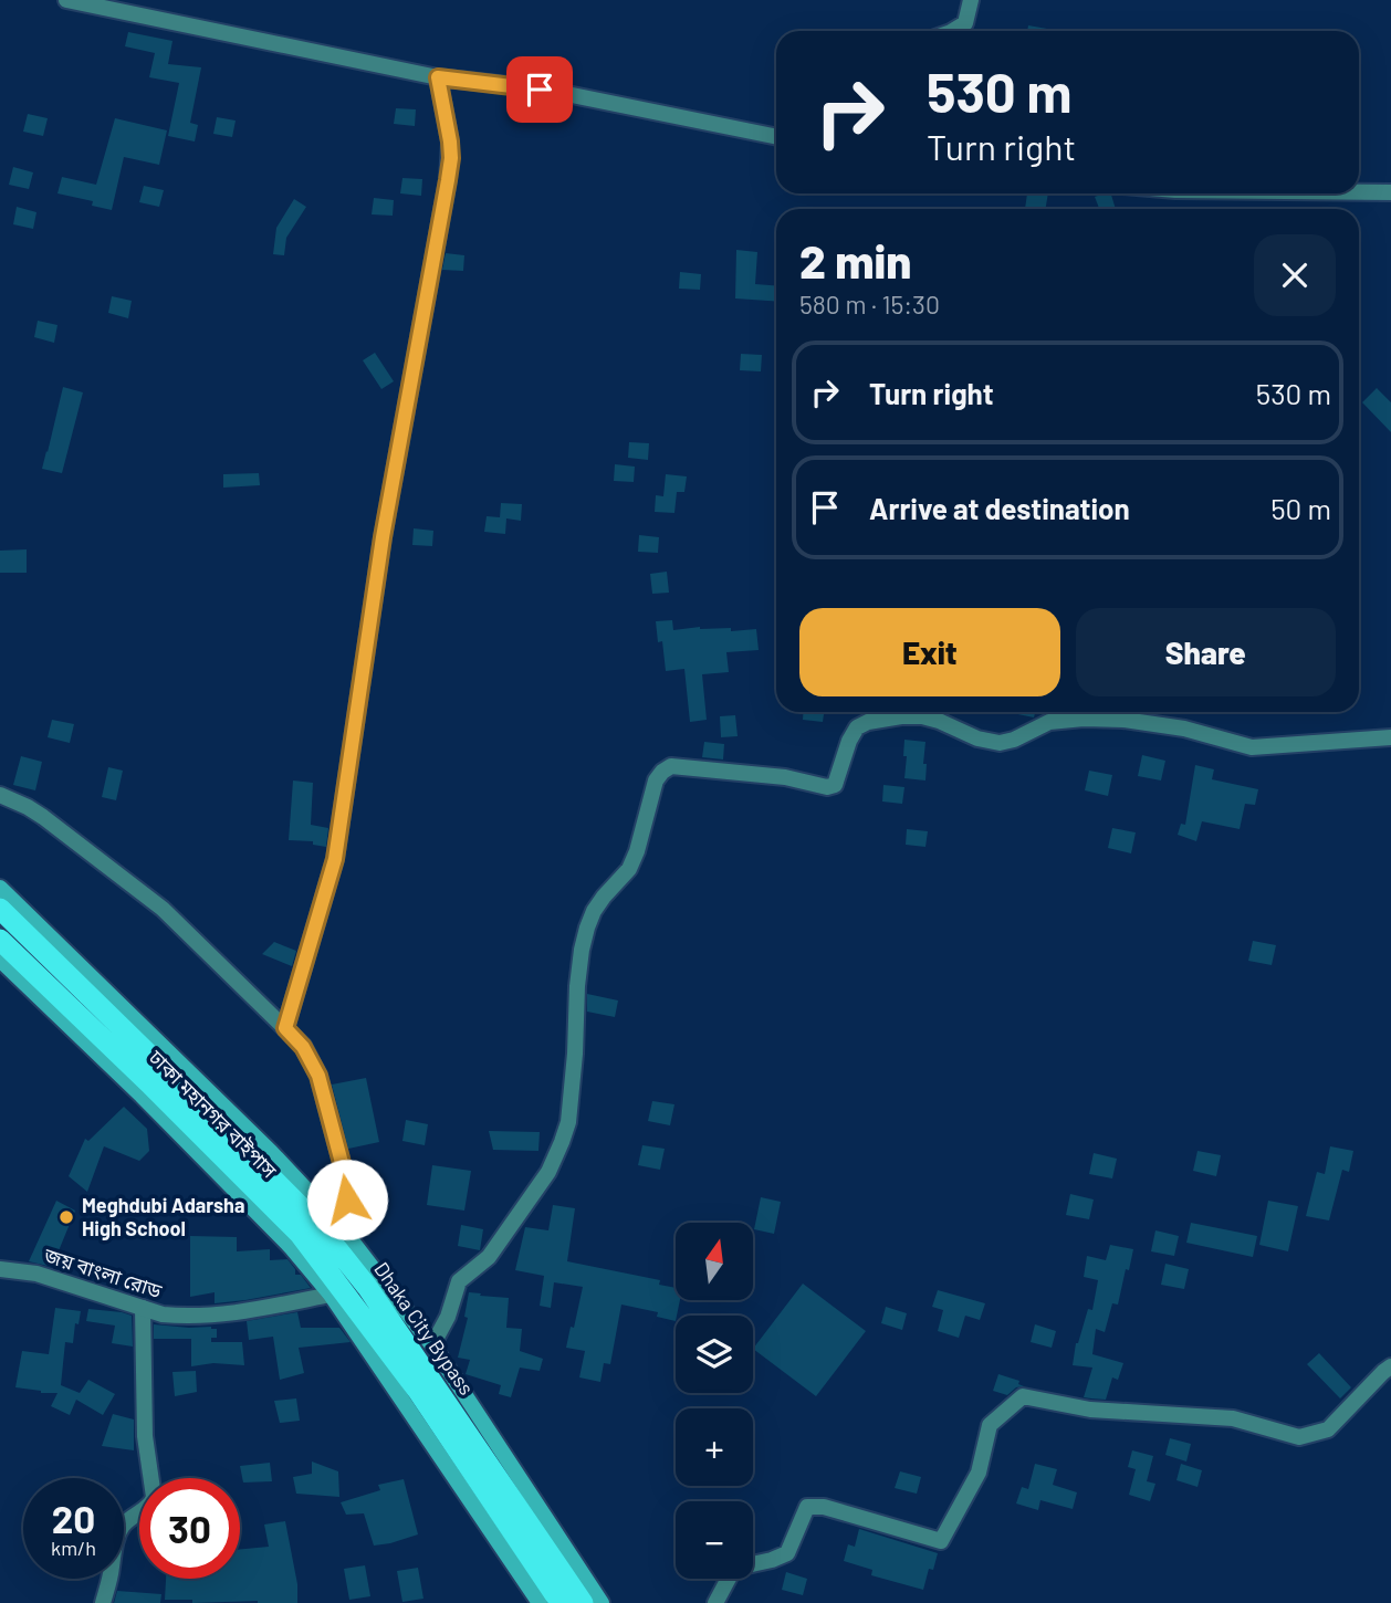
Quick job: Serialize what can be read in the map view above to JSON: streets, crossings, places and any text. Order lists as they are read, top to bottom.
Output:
{
  "streets": {
    "highway": ["ঢাকা মহানগর বাইপাস", "Dhaka City Bypass"],
    "street": ["জয় বাংলা রোড"]
  },
  "places": ["Meghdubi Adarsha High School"],
  "north": "top",
  "page": {
    "turn": ["530 m", "Turn right"],
    "heading": ["2 min", "580 m · 15:30"],
    "list": [
      {
        "name": "Turn right",
        "value": "530 m"
      },
      {
        "name": "Arrive at destination",
        "value": "50 m"
      }
    ],
    "buttons": ["Exit", "Share"],
    "map_buttons": ["+", "−"],
    "speed": "20 km/h",
    "limit": "30"
  }
}
